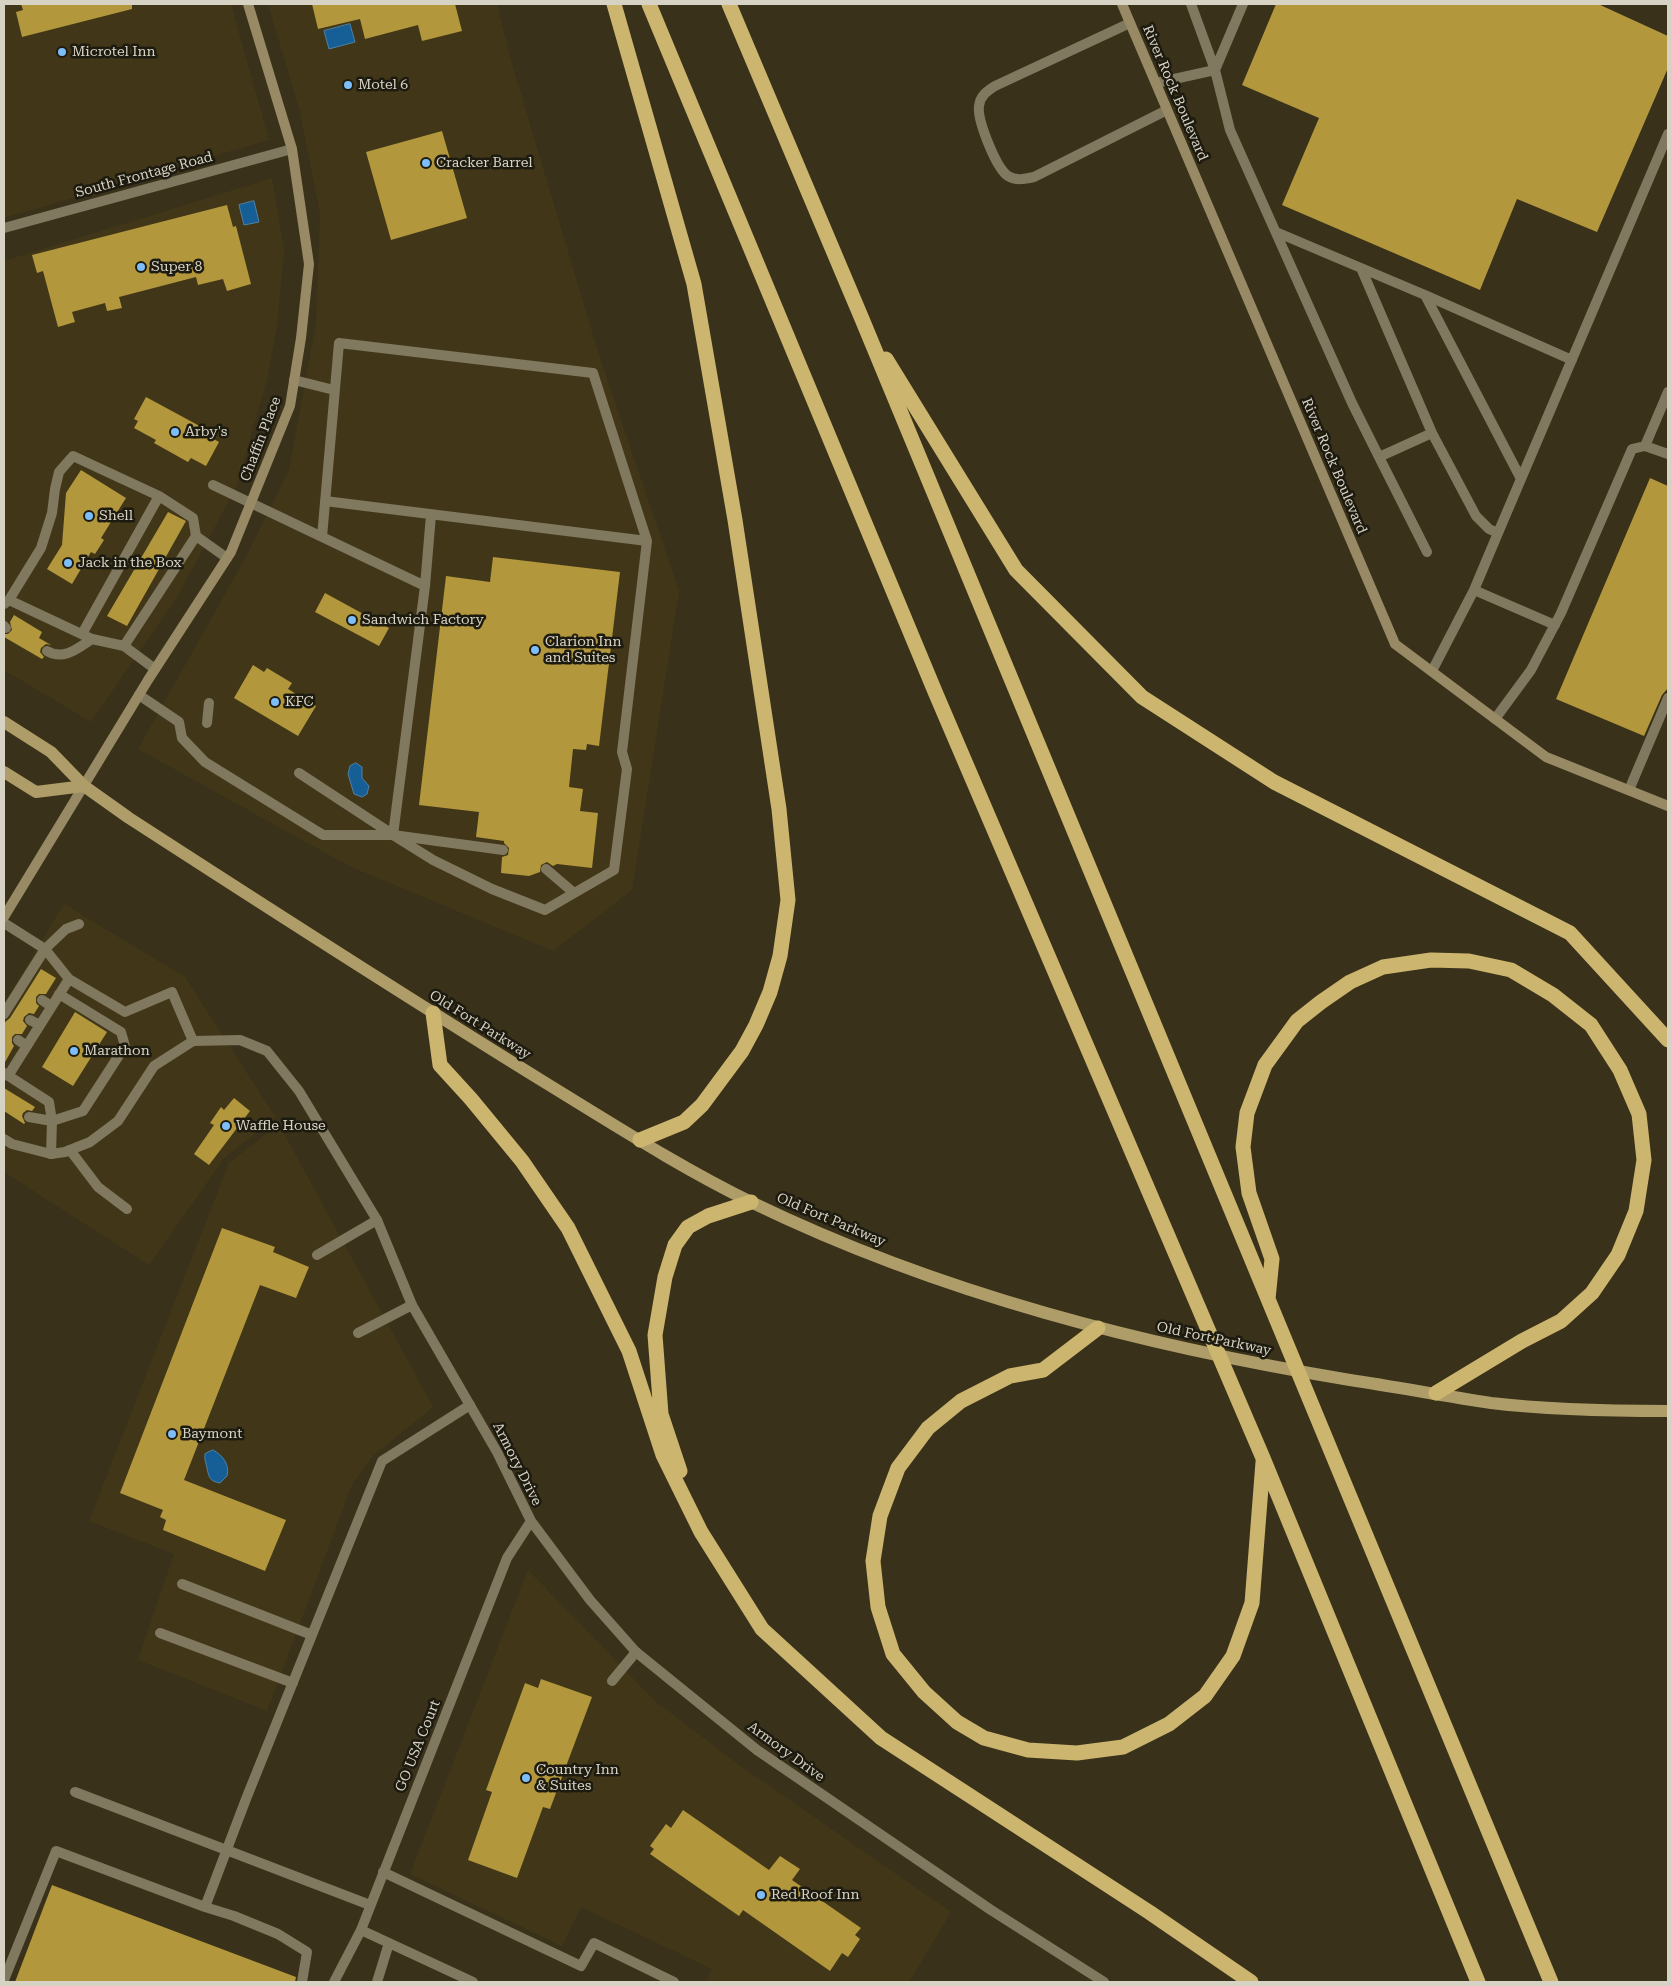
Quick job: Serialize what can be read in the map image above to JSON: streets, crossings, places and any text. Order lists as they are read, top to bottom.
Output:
{
  "streets": {
    "main road": ["Old Fort Parkway"],
    "street": [
      "River Rock Boulevard",
      "South Frontage Road",
      "Chaffin Place",
      "Armory Drive",
      "GO USA Court"
    ]
  },
  "crossings": [
    ["South Frontage Road", "Chaffin Place"],
    ["Chaffin Place", "Old Fort Parkway"],
    ["Armory Drive", "GO USA Court"]
  ],
  "places": [
    "Microtel Inn",
    "Motel 6",
    "Cracker Barrel",
    "Super 8",
    "Arby's",
    "Shell",
    "Jack in the Box",
    "Sandwich Factory",
    "Clarion Inn and Suites",
    "KFC",
    "Marathon",
    "Waffle House",
    "Baymont",
    "Country Inn & Suites",
    "Red Roof Inn"
  ]
}
